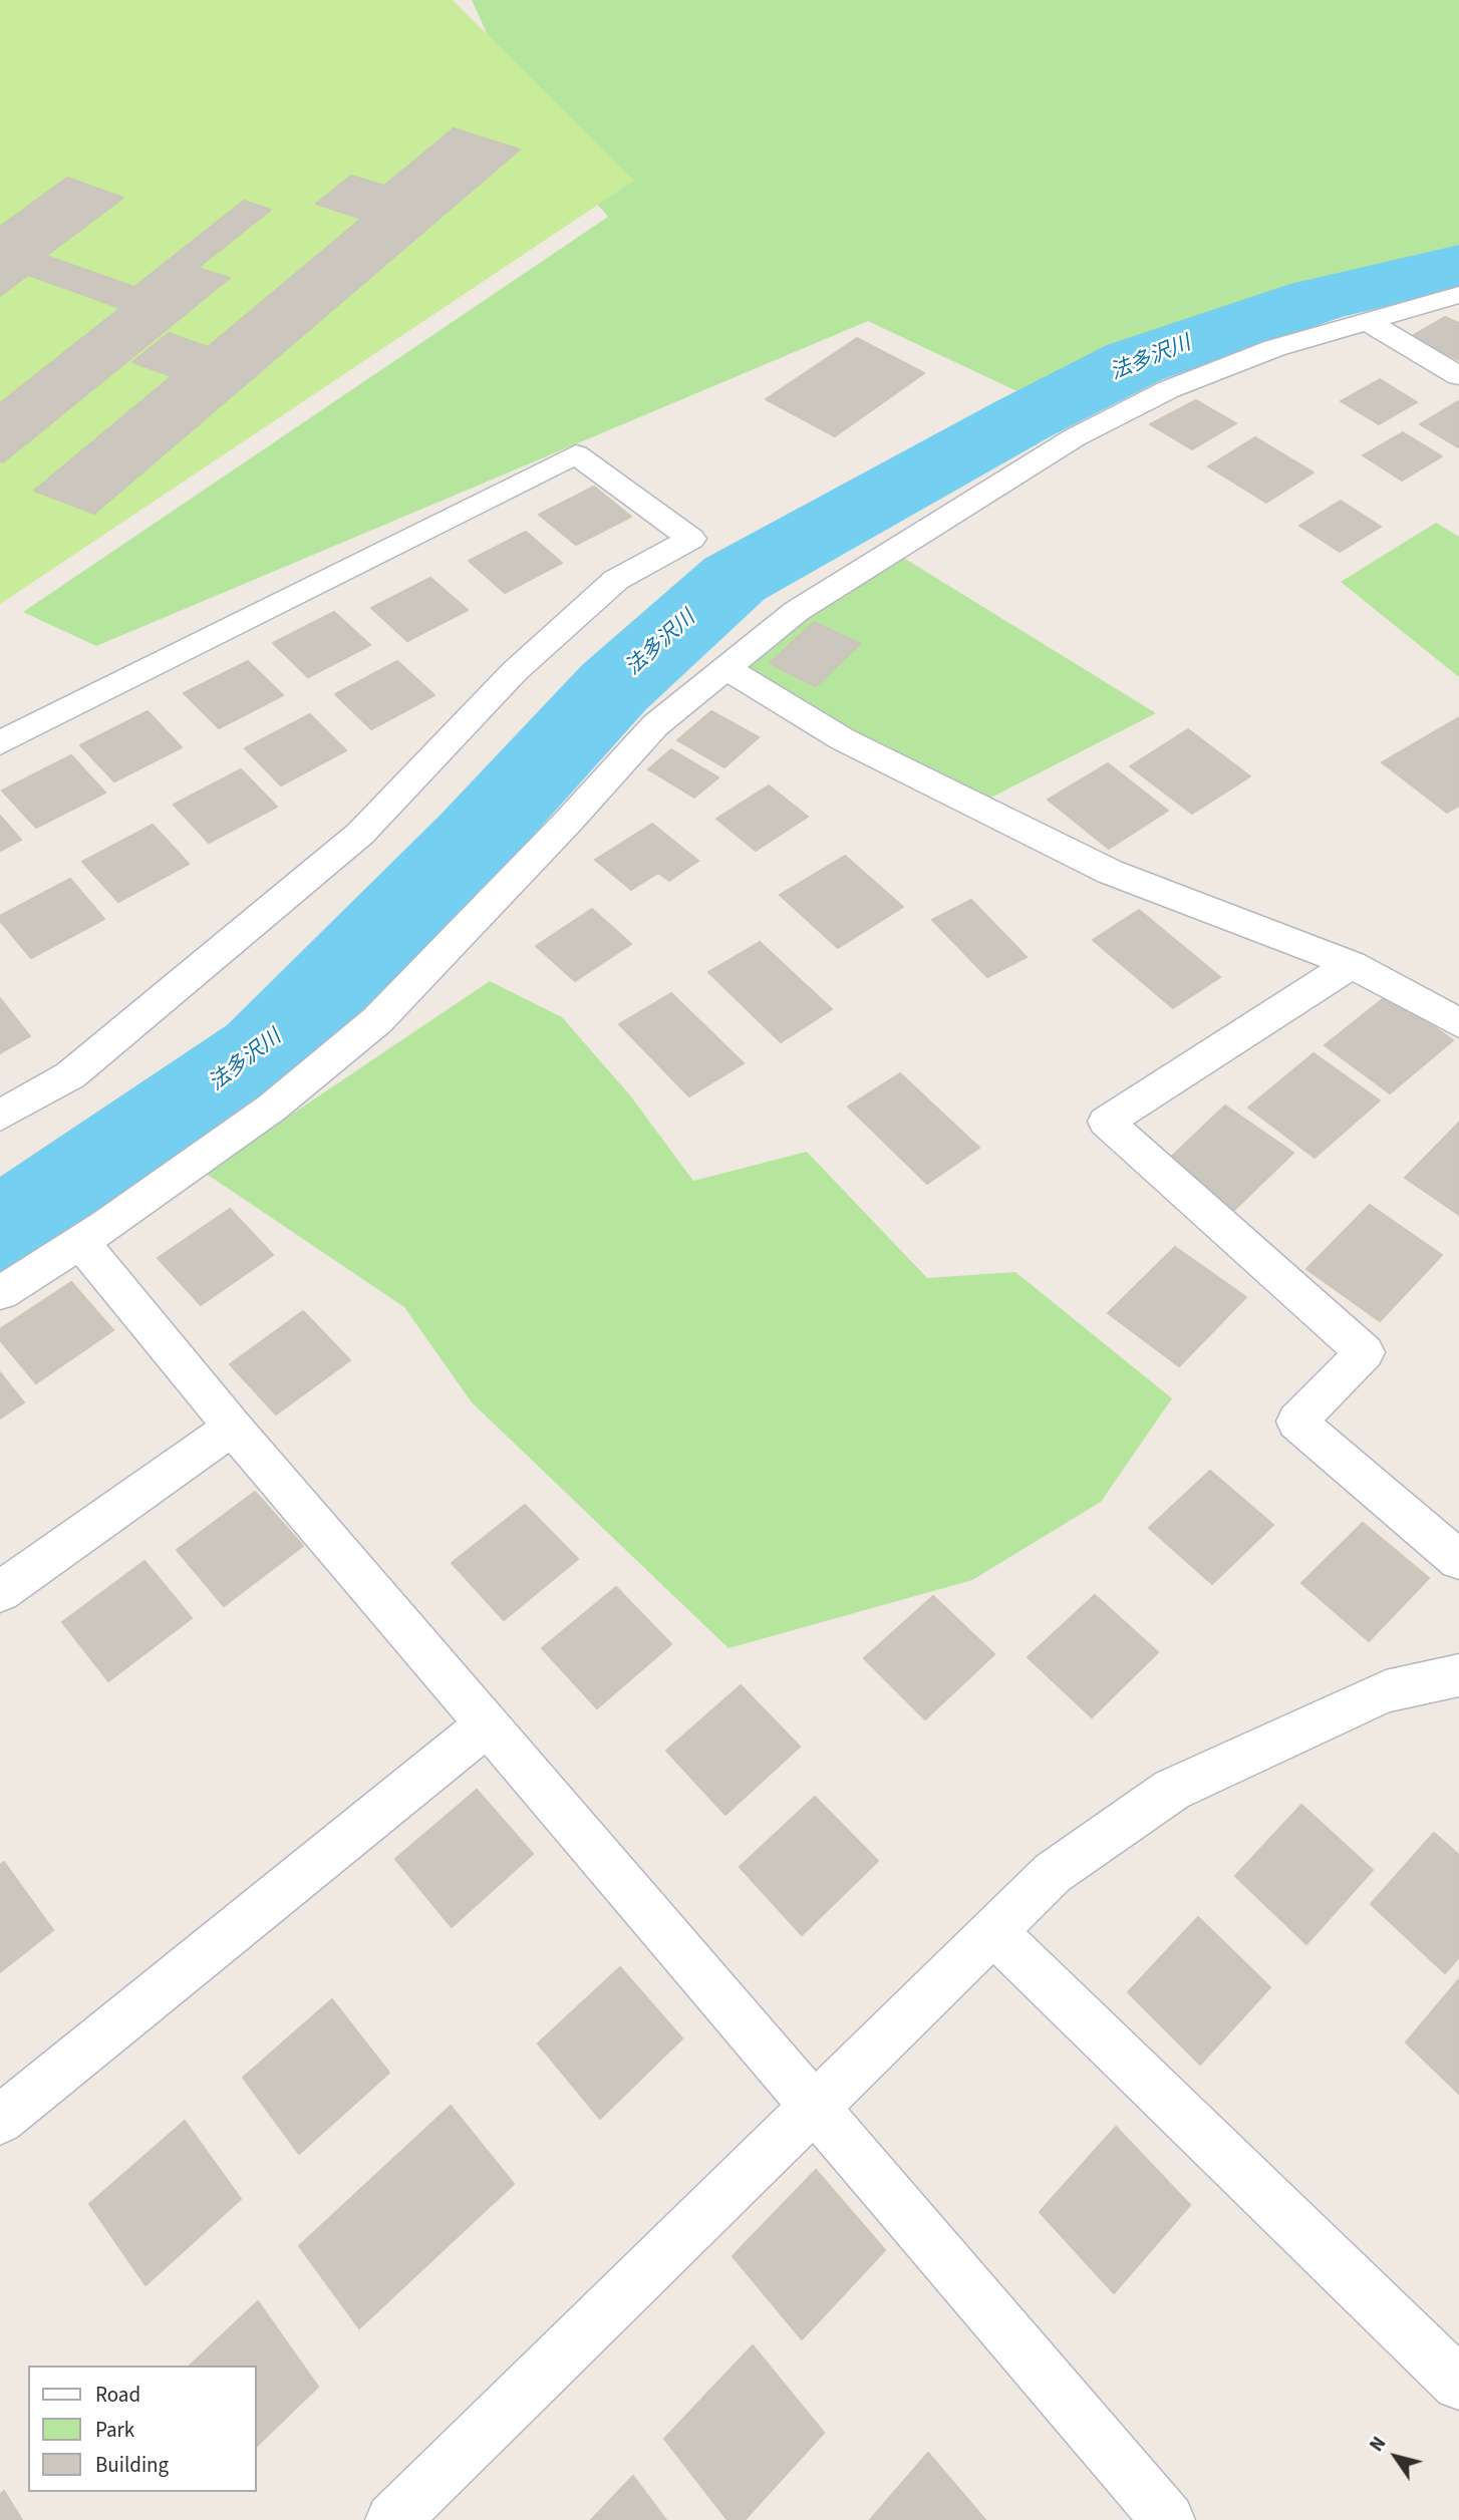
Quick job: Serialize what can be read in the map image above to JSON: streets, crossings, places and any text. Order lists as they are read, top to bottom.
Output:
{
  "water": ["法多沢川"],
  "legend": ["Road", "Park", "Building"],
  "north": "top left"
}
